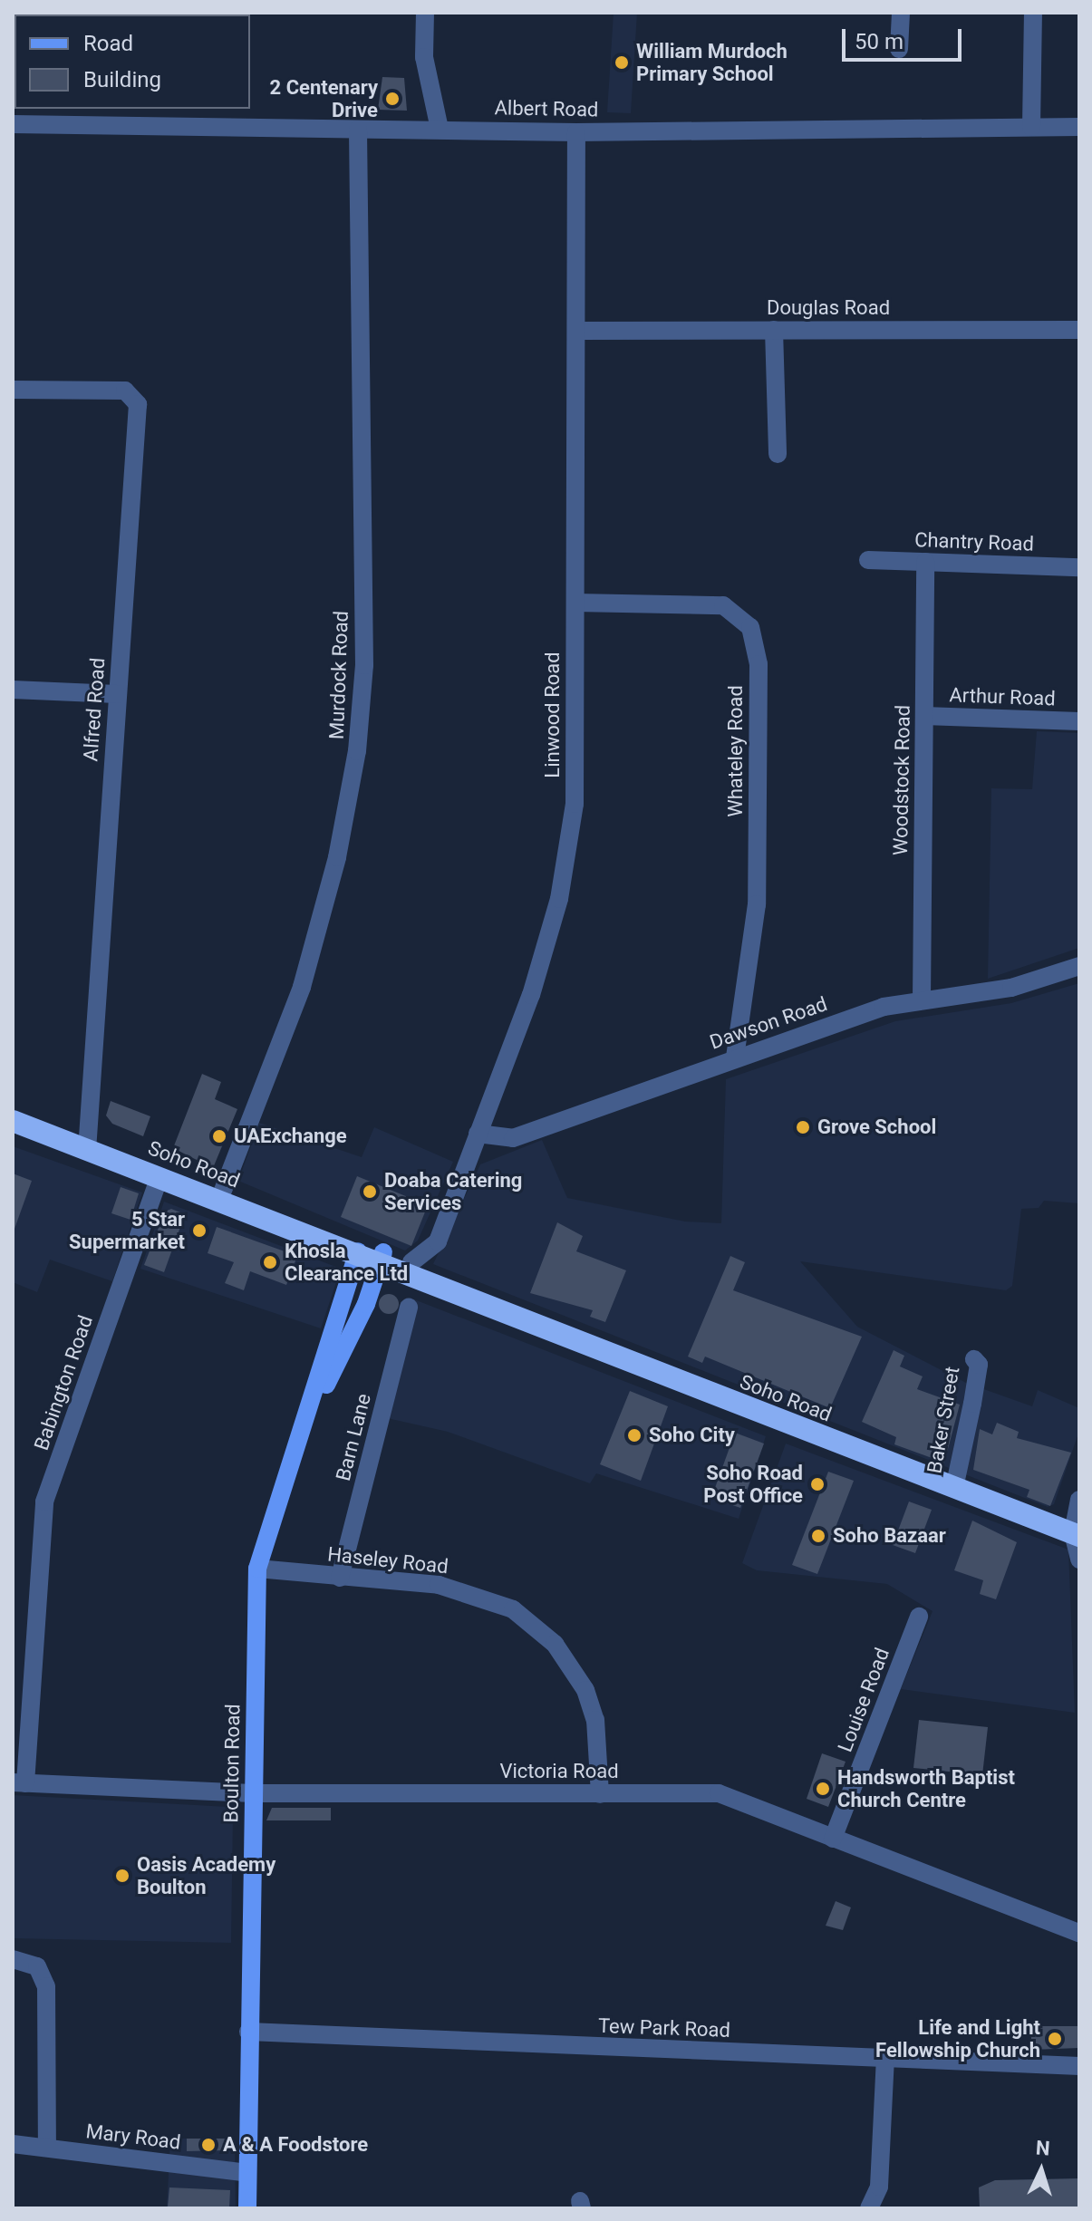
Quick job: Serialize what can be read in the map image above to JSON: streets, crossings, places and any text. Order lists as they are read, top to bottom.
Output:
{
  "streets": {
    "highway": ["Soho Road"],
    "main road": ["Boulton Road"],
    "street": [
      "Albert Road",
      "Douglas Road",
      "Chantry Road",
      "Murdock Road",
      "Arthur Road",
      "Alfred Road",
      "Linwood Road",
      "Whateley Road",
      "Woodstock Road",
      "Dawson Road",
      "Babington Road",
      "Baker Street",
      "Barn Lane",
      "Haseley Road",
      "Louise Road",
      "Victoria Road",
      "Tew Park Road",
      "Mary Road"
    ]
  },
  "crossings": [
    ["Albert Road", "Murdock Road"],
    ["Albert Road", "Linwood Road"],
    ["Douglas Road", "Linwood Road"],
    ["Chantry Road", "Woodstock Road"],
    ["Murdock Road", "Soho Road"],
    ["Arthur Road", "Woodstock Road"],
    ["Alfred Road", "Soho Road"],
    ["Linwood Road", "Whateley Road"],
    ["Linwood Road", "Dawson Road"],
    ["Linwood Road", "Soho Road"],
    ["Whateley Road", "Dawson Road"],
    ["Woodstock Road", "Dawson Road"],
    ["Soho Road", "Babington Road"],
    ["Soho Road", "Baker Street"],
    ["Soho Road", "Boulton Road"],
    ["Babington Road", "Victoria Road"],
    ["Barn Lane", "Haseley Road"],
    ["Haseley Road", "Boulton Road"],
    ["Haseley Road", "Victoria Road"],
    ["Louise Road", "Victoria Road"],
    ["Boulton Road", "Victoria Road"],
    ["Boulton Road", "Tew Park Road"],
    ["Boulton Road", "Mary Road"]
  ],
  "places": [
    "William Murdoch Primary School",
    "2 Centenary Drive",
    "Grove School",
    "UAExchange",
    "Doaba Catering Services",
    "5 Star Supermarket",
    "Khosla Clearance Ltd",
    "Soho City",
    "Soho Road Post Office",
    "Soho Bazaar",
    "Handsworth Baptist Church Centre",
    "Oasis Academy Boulton",
    "Life and Light Fellowship Church",
    "A & A Foodstore"
  ],
  "legend": ["Road", "Building"],
  "scale_bar": "50 m",
  "north": "top"
}
